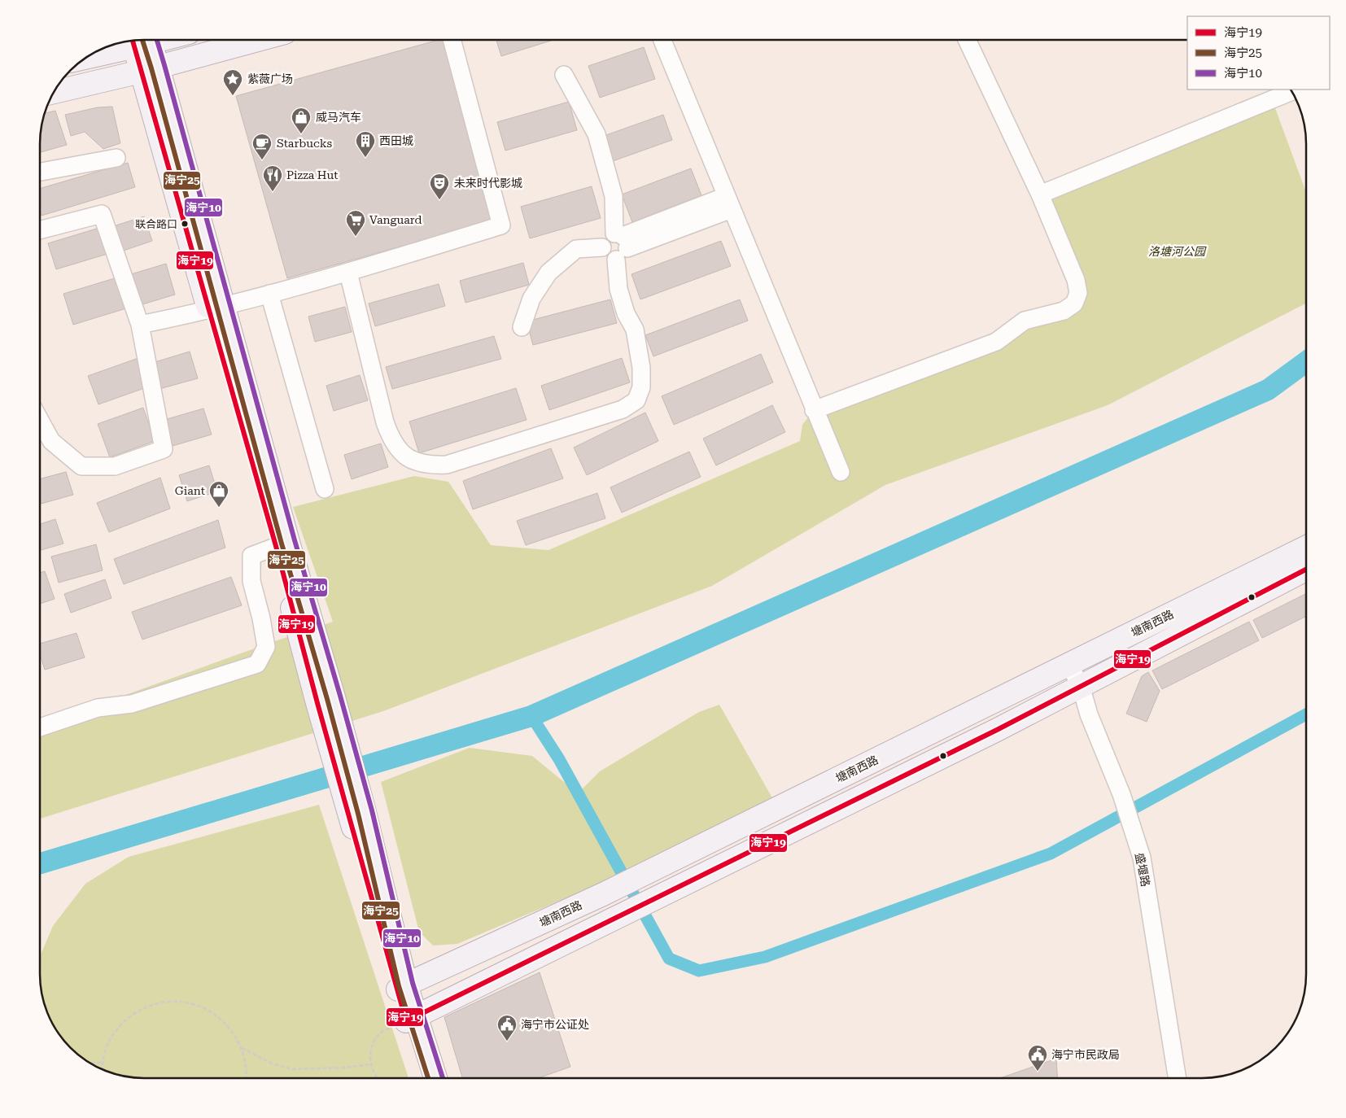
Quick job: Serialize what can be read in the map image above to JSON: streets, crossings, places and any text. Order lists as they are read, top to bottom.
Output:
{
  "streets": {
    "main road": ["塘南西路"],
    "street": ["盛堰路"]
  },
  "crossings": [
    ["塘南西路", "盛堰路"]
  ],
  "parks": ["洛塘河公园"],
  "places": {
    "place": ["紫薇广场"],
    "shop": ["威马汽车", "Giant"],
    "building": ["西田城"],
    "cafe": ["Starbucks"],
    "restaurant": ["Pizza Hut"],
    "theatre": ["未来时代影城"],
    "other": ["联合路口"],
    "supermarket": ["Vanguard"],
    "public building": ["海宁市公证处", "海宁市民政局"]
  },
  "lines": ["transit line 海宁10", "transit line 海宁25", "transit line 海宁19"],
  "legend": ["海宁19", "海宁25", "海宁10"]
}
